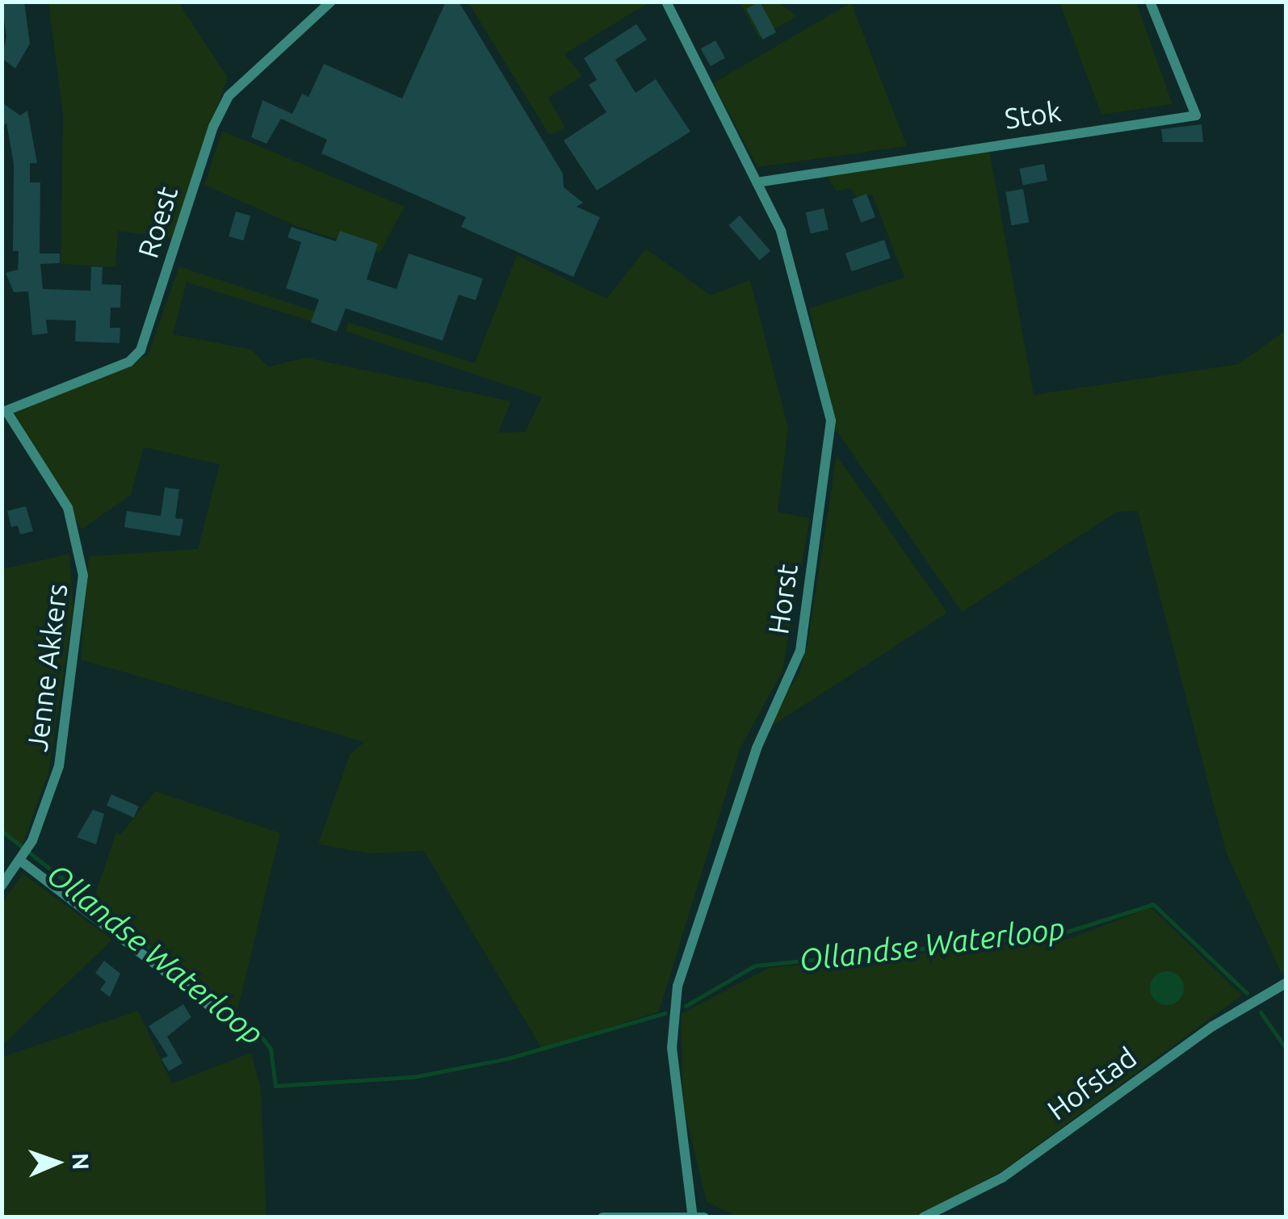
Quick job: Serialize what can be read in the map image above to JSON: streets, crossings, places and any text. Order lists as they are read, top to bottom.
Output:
{
  "streets": {
    "street": [
      "Stok",
      "Roest",
      "Horst",
      "Jenne Akkers",
      "Hofstad"
    ]
  },
  "crossings": [
    ["Stok", "Horst"],
    ["Roest", "Jenne Akkers"]
  ],
  "water": ["Ollandse Waterloop"],
  "north": "right"
}
